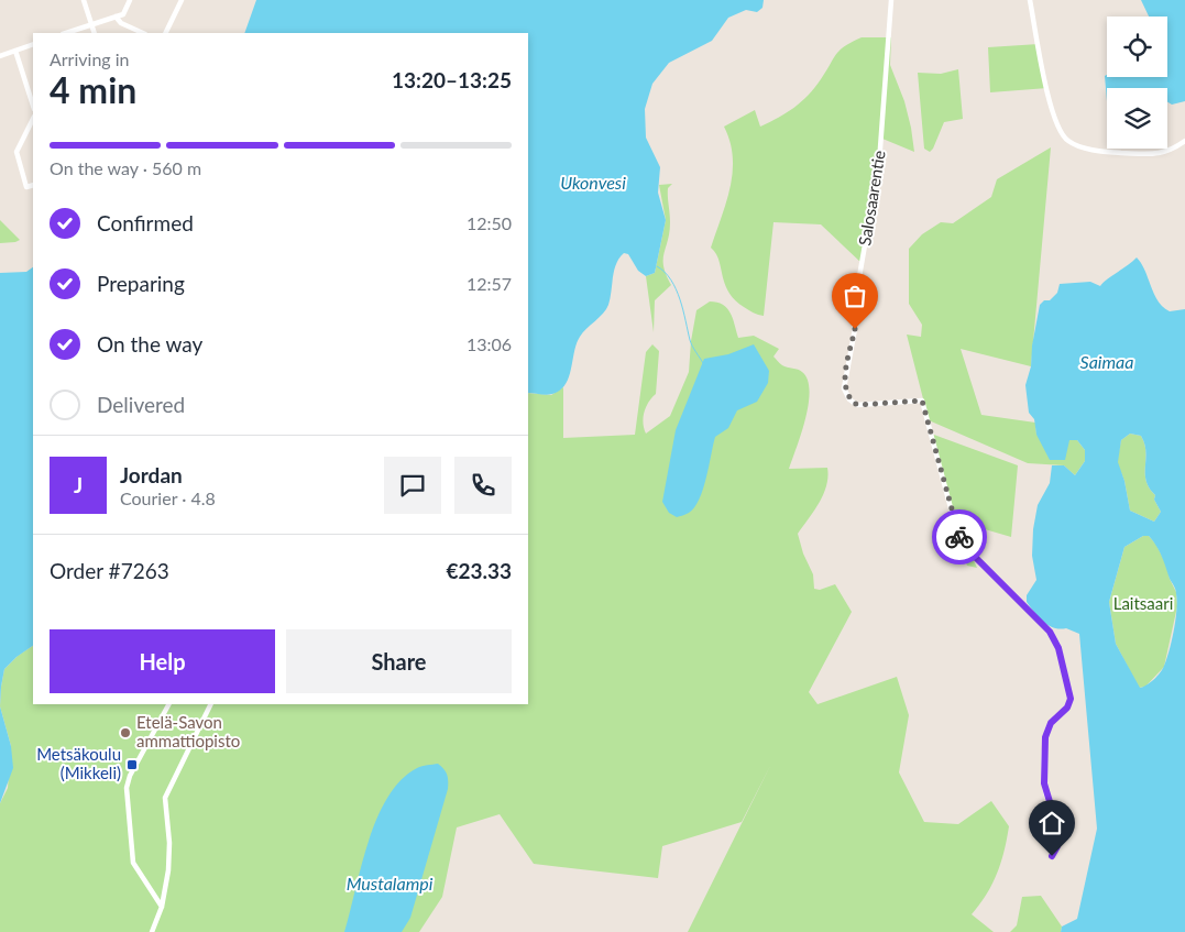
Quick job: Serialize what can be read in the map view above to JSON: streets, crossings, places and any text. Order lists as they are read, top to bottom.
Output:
{
  "streets": {
    "street": ["Salosaarentie"]
  },
  "water": ["Ukonvesi", "Saimaa", "Mustalampi"],
  "parks": ["Laitsaari"],
  "places": {
    "other": ["Etelä-Savon ammattiopisto"],
    "transit": ["Metsäkoulu (Mikkeli)"]
  },
  "page": {
    "heading": ["4 min", "Arriving in", "13:20–13:25"],
    "panel": [
      "Jordan",
      "Courier · 4.8",
      "Order #7263",
      "€23.33"
    ],
    "bar": "On the way · 560 m",
    "list": [
      ["Confirmed", "12:50"],
      ["Preparing", "12:57"],
      ["On the way", "13:06"],
      "Delivered"
    ],
    "round": "J",
    "buttons": ["Help", "Share"]
  }
}
